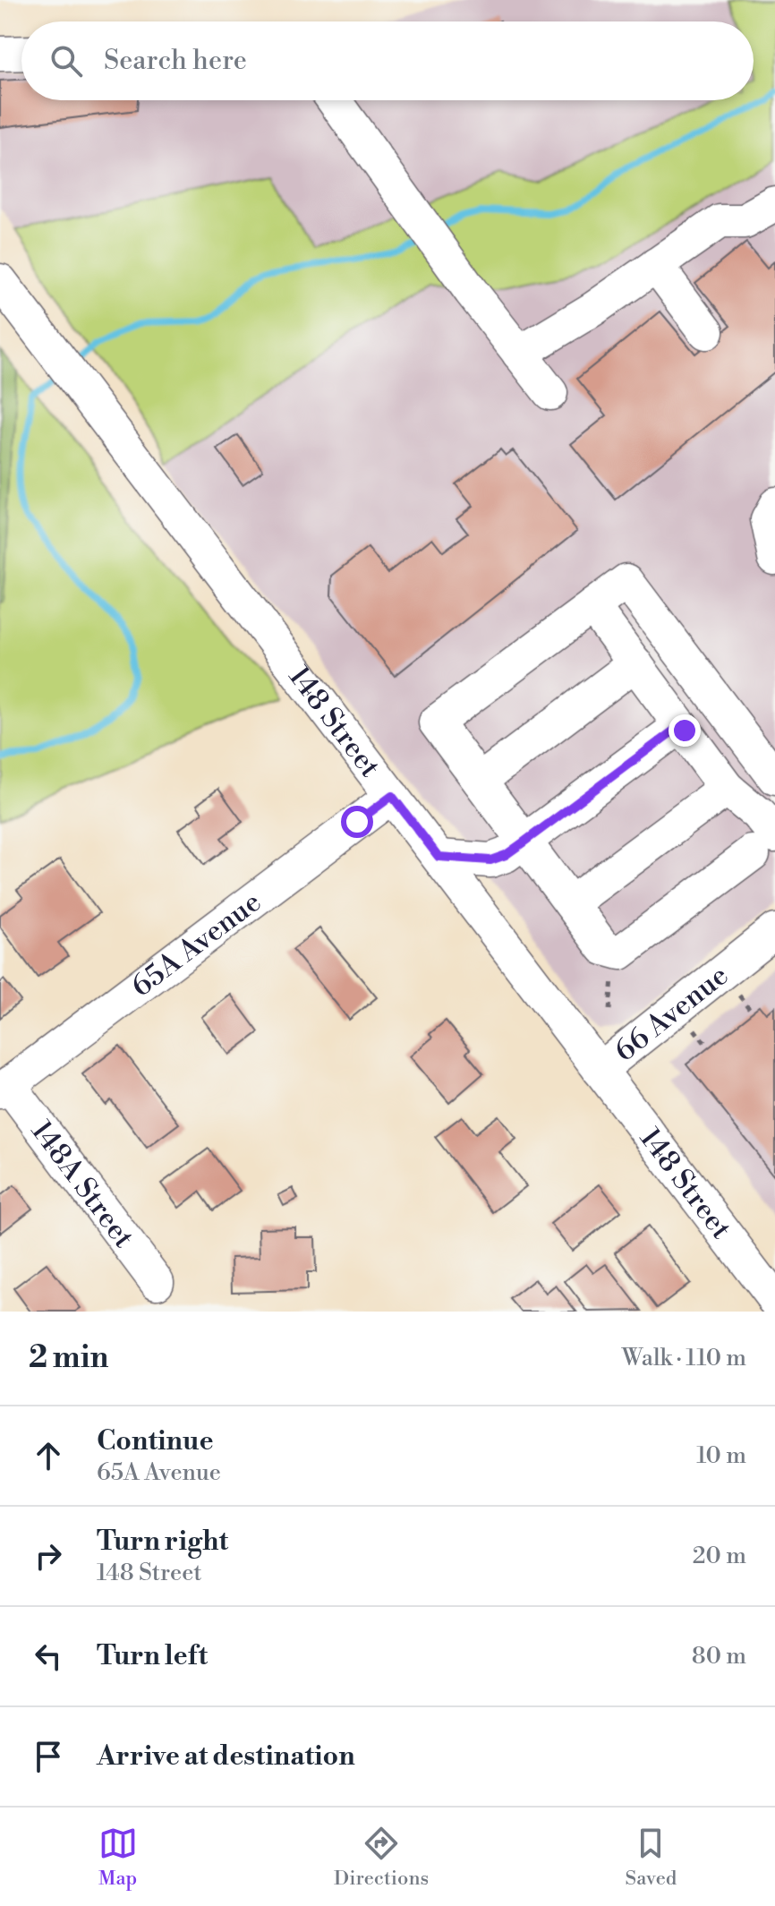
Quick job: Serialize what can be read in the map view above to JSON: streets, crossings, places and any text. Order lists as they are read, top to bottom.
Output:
{
  "streets": {
    "street": [
      "148 Street",
      "65A Avenue",
      "66 Avenue",
      "148A Street"
    ]
  },
  "crossings": [
    ["148 Street", "65A Avenue"],
    ["148 Street", "66 Avenue"],
    ["65A Avenue", "148A Street"]
  ],
  "page": {
    "search": "Search here",
    "heading": ["2 min", "Walk · 110 m"],
    "list": [
      ["Continue", "65A Avenue", "10 m"],
      ["Turn right", "148 Street", "20 m"],
      ["Turn left", "80 m"],
      "Arrive at destination"
    ],
    "nav": ["Map", "Directions", "Saved"]
  }
}
